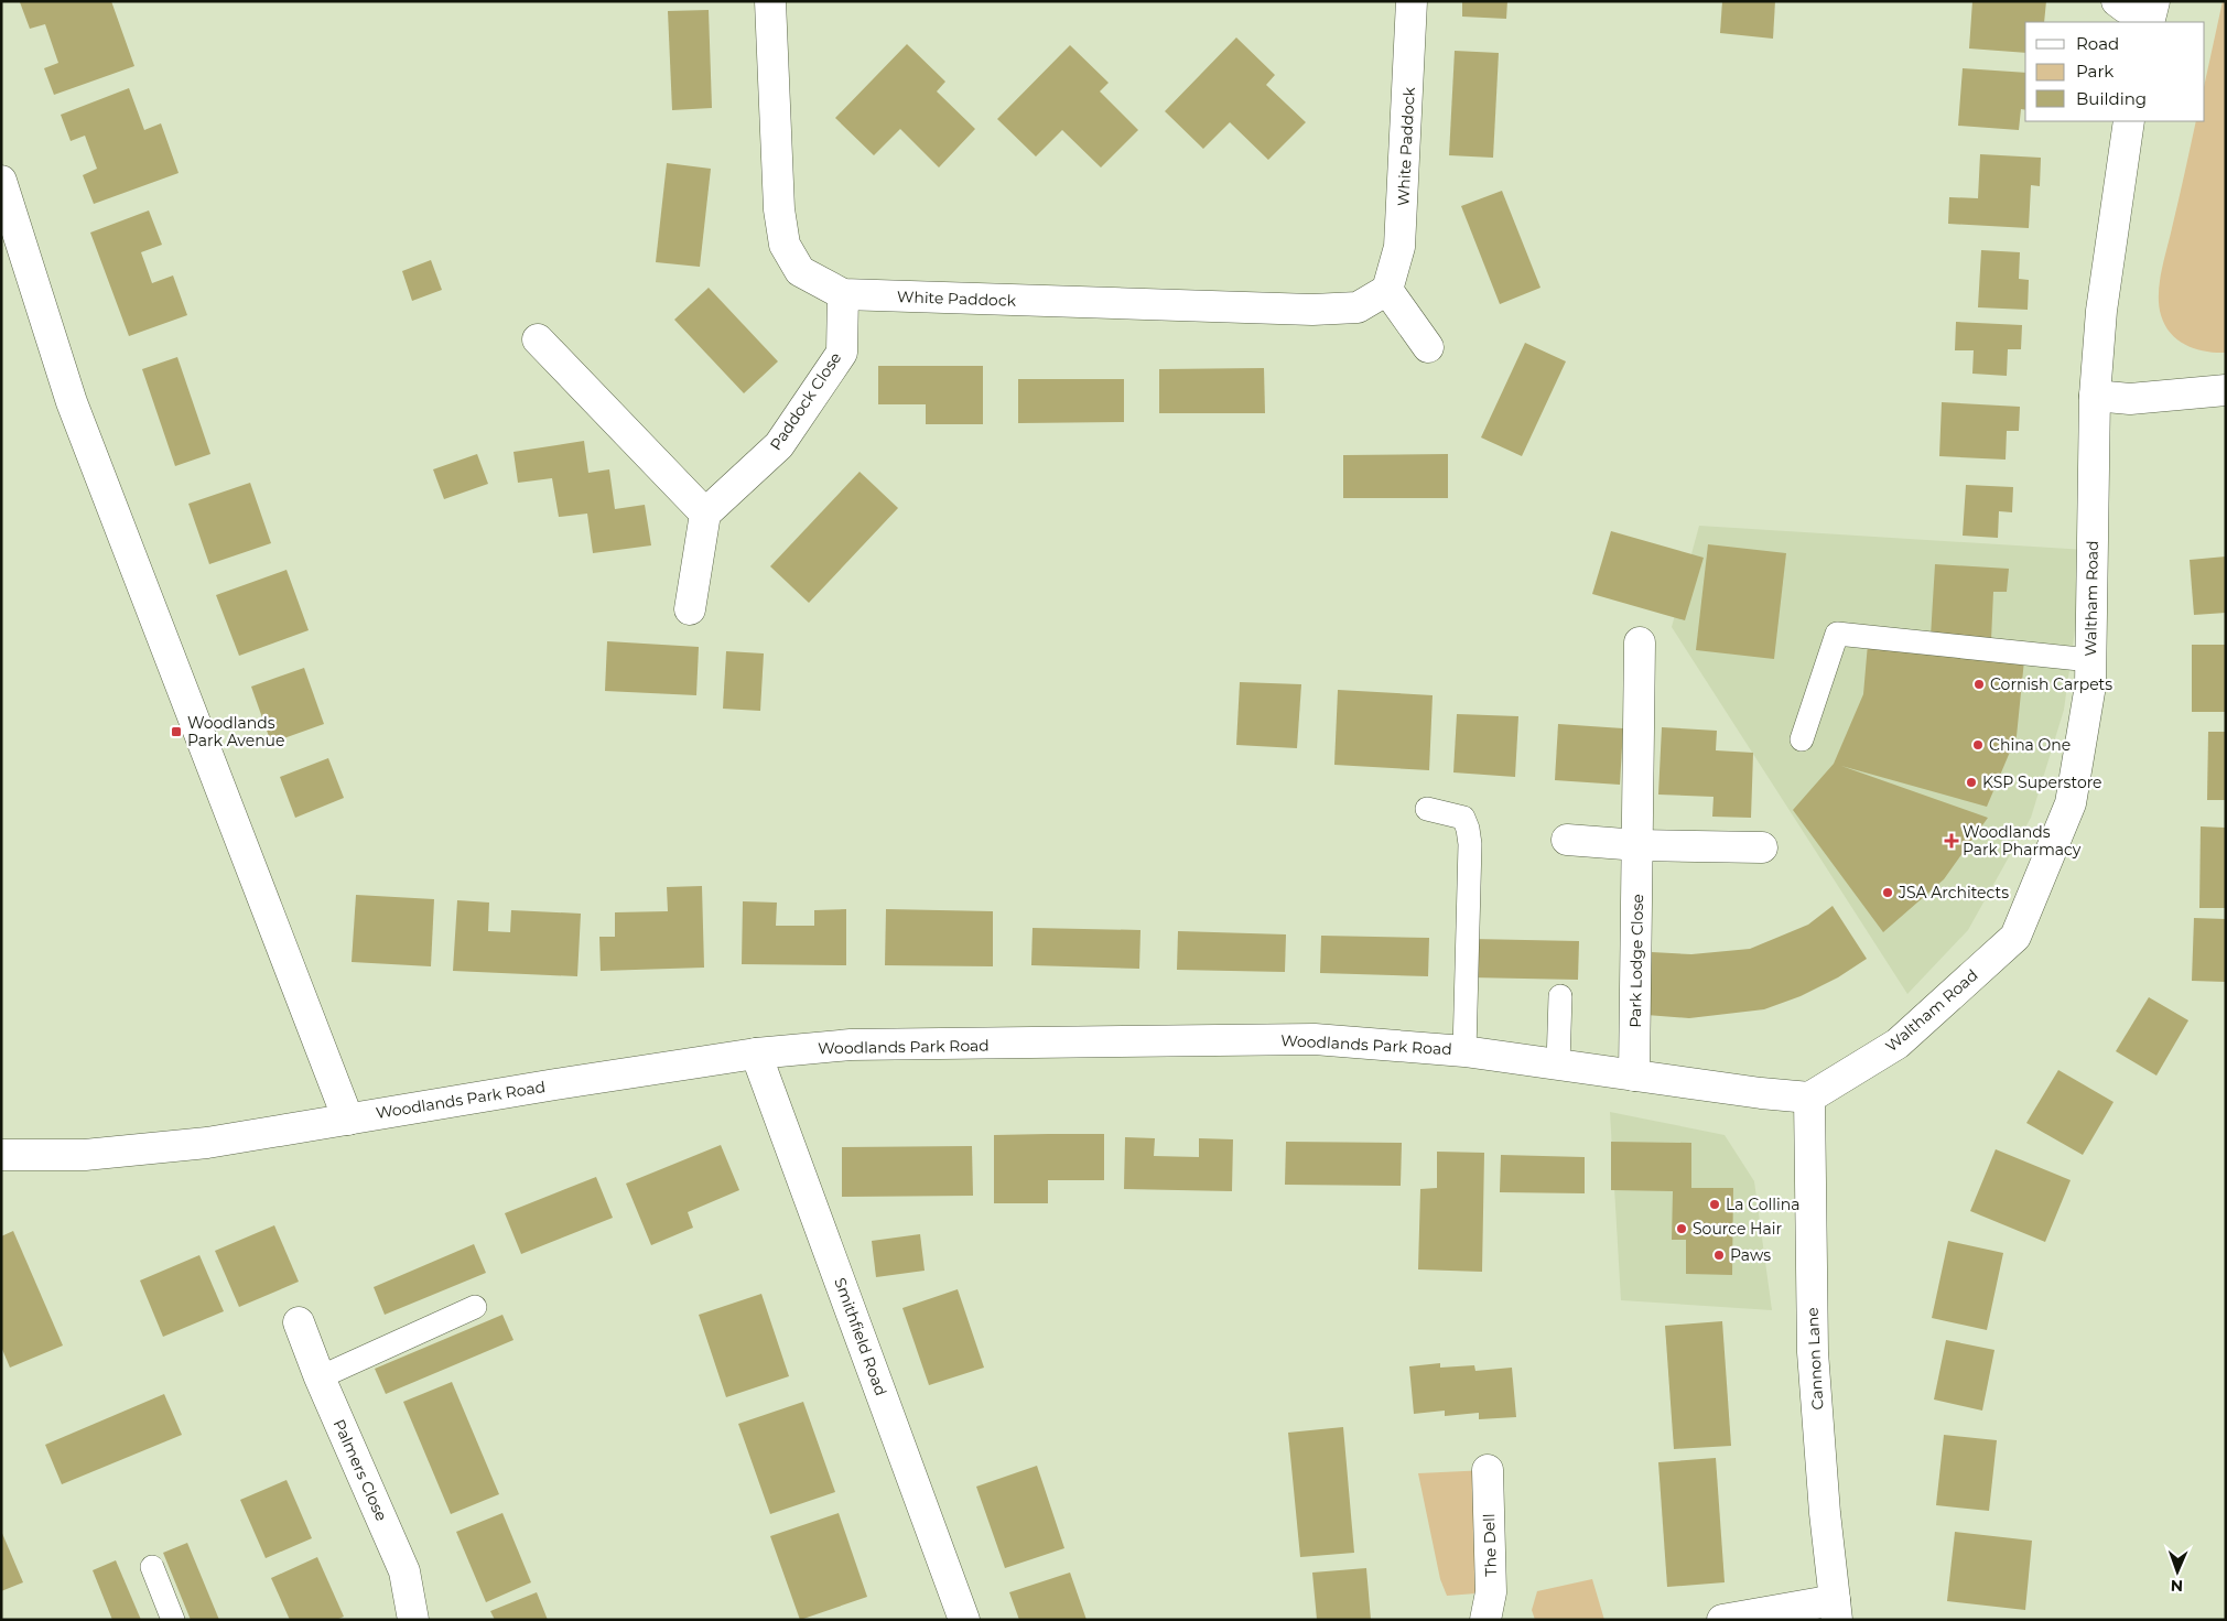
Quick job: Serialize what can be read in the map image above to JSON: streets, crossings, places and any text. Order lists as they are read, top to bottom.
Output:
{
  "streets": {
    "street": [
      "White Paddock",
      "Paddock Close",
      "Waltham Road",
      "Park Lodge Close",
      "Woodlands Park Road",
      "Smithfield Road",
      "Cannon Lane",
      "Palmers Close",
      "The Dell"
    ]
  },
  "crossings": [
    ["White Paddock", "Paddock Close"],
    ["Waltham Road", "Woodlands Park Road"],
    ["Waltham Road", "Cannon Lane"],
    ["Park Lodge Close", "Woodlands Park Road"],
    ["Woodlands Park Road", "Smithfield Road"],
    ["Woodlands Park Road", "Cannon Lane"]
  ],
  "places": {
    "other": [
      "Cornish Carpets",
      "China One",
      "KSP Superstore",
      "JSA Architects",
      "La Collina",
      "Source Hair",
      "Paws"
    ],
    "transit": ["Woodlands Park Avenue"],
    "health": ["Woodlands Park Pharmacy"]
  },
  "legend": ["Road", "Park", "Building"],
  "north": "bottom"
}
